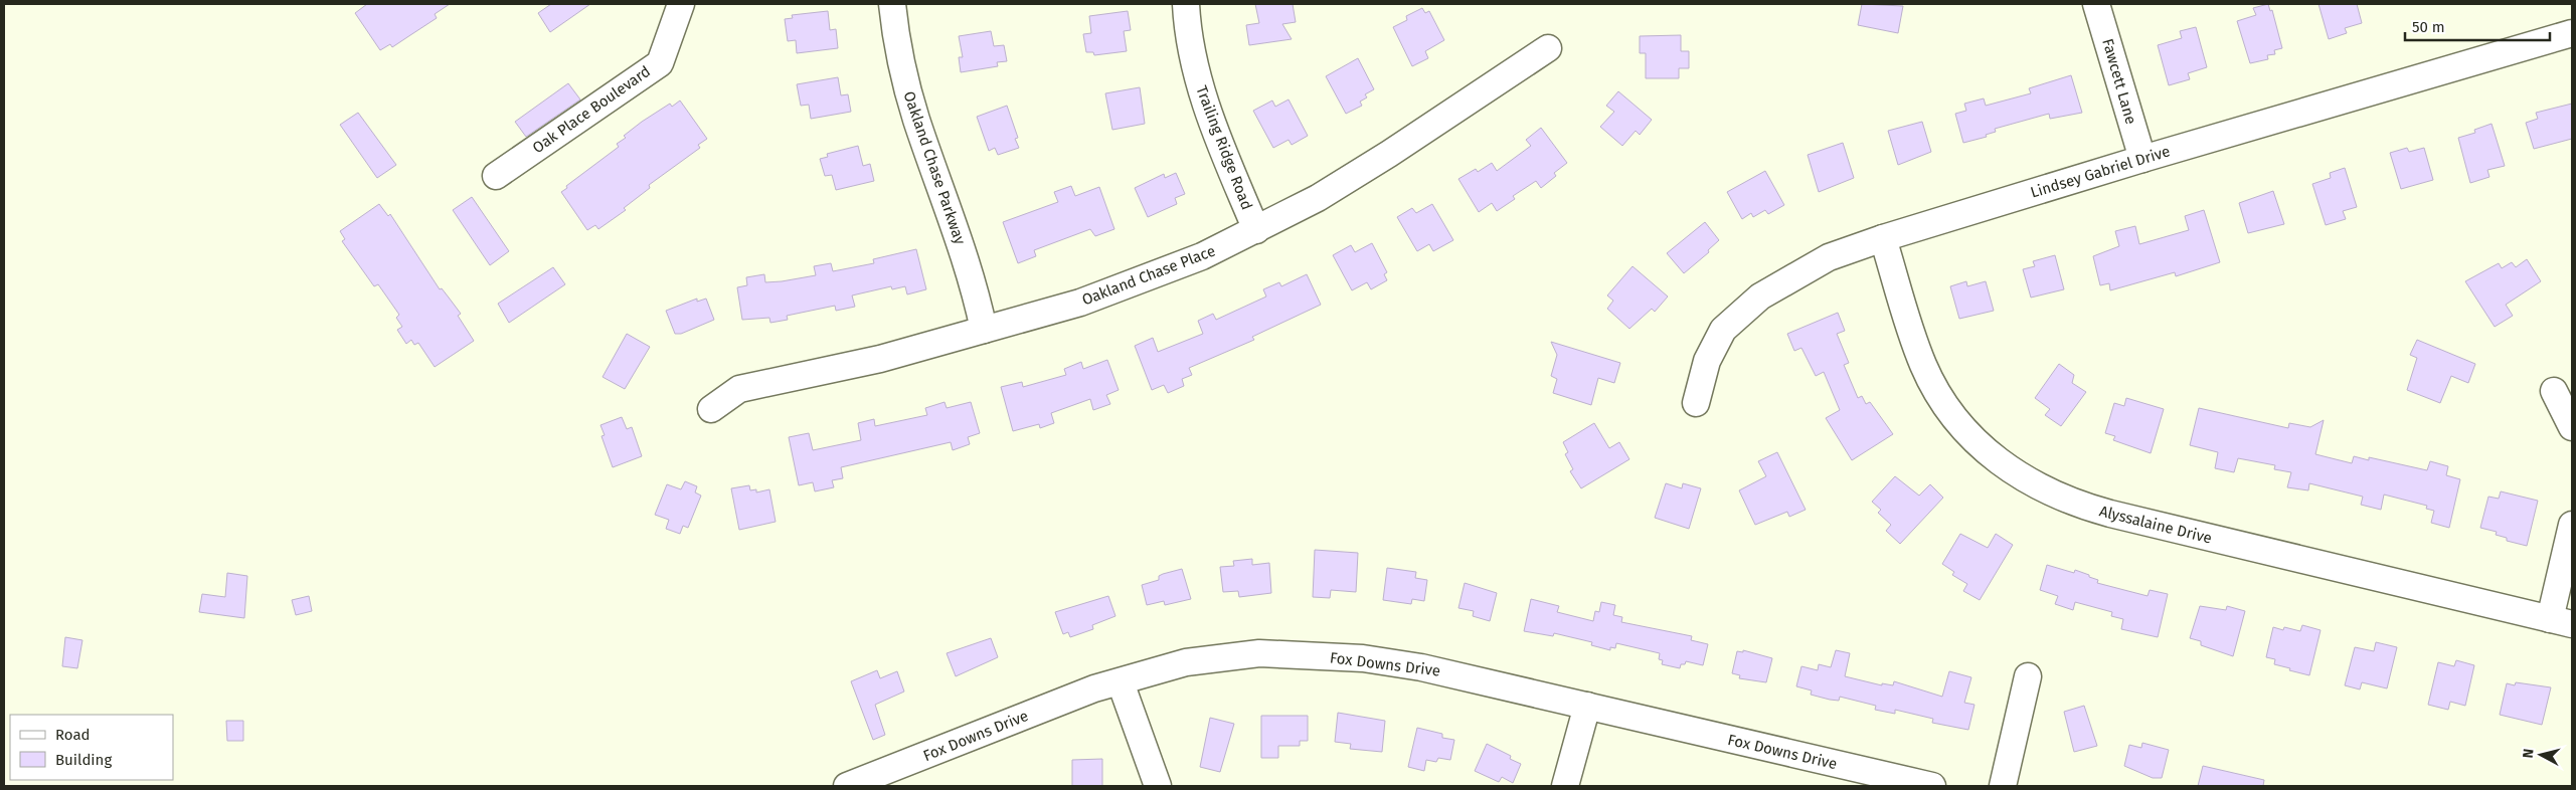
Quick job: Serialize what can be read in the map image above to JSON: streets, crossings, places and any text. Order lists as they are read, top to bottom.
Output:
{
  "streets": {
    "street": [
      "Fawcett Lane",
      "Oak Place Boulevard",
      "Trailing Ridge Road",
      "Oakland Chase Parkway",
      "Lindsey Gabriel Drive",
      "Oakland Chase Place",
      "Alyssalaine Drive",
      "Fox Downs Drive"
    ]
  },
  "crossings": [
    ["Fawcett Lane", "Lindsey Gabriel Drive"],
    ["Trailing Ridge Road", "Oakland Chase Place"],
    ["Oakland Chase Parkway", "Oakland Chase Place"],
    ["Lindsey Gabriel Drive", "Alyssalaine Drive"]
  ],
  "legend": ["Road", "Building"],
  "scale_bar": "50 m",
  "north": "left"
}
